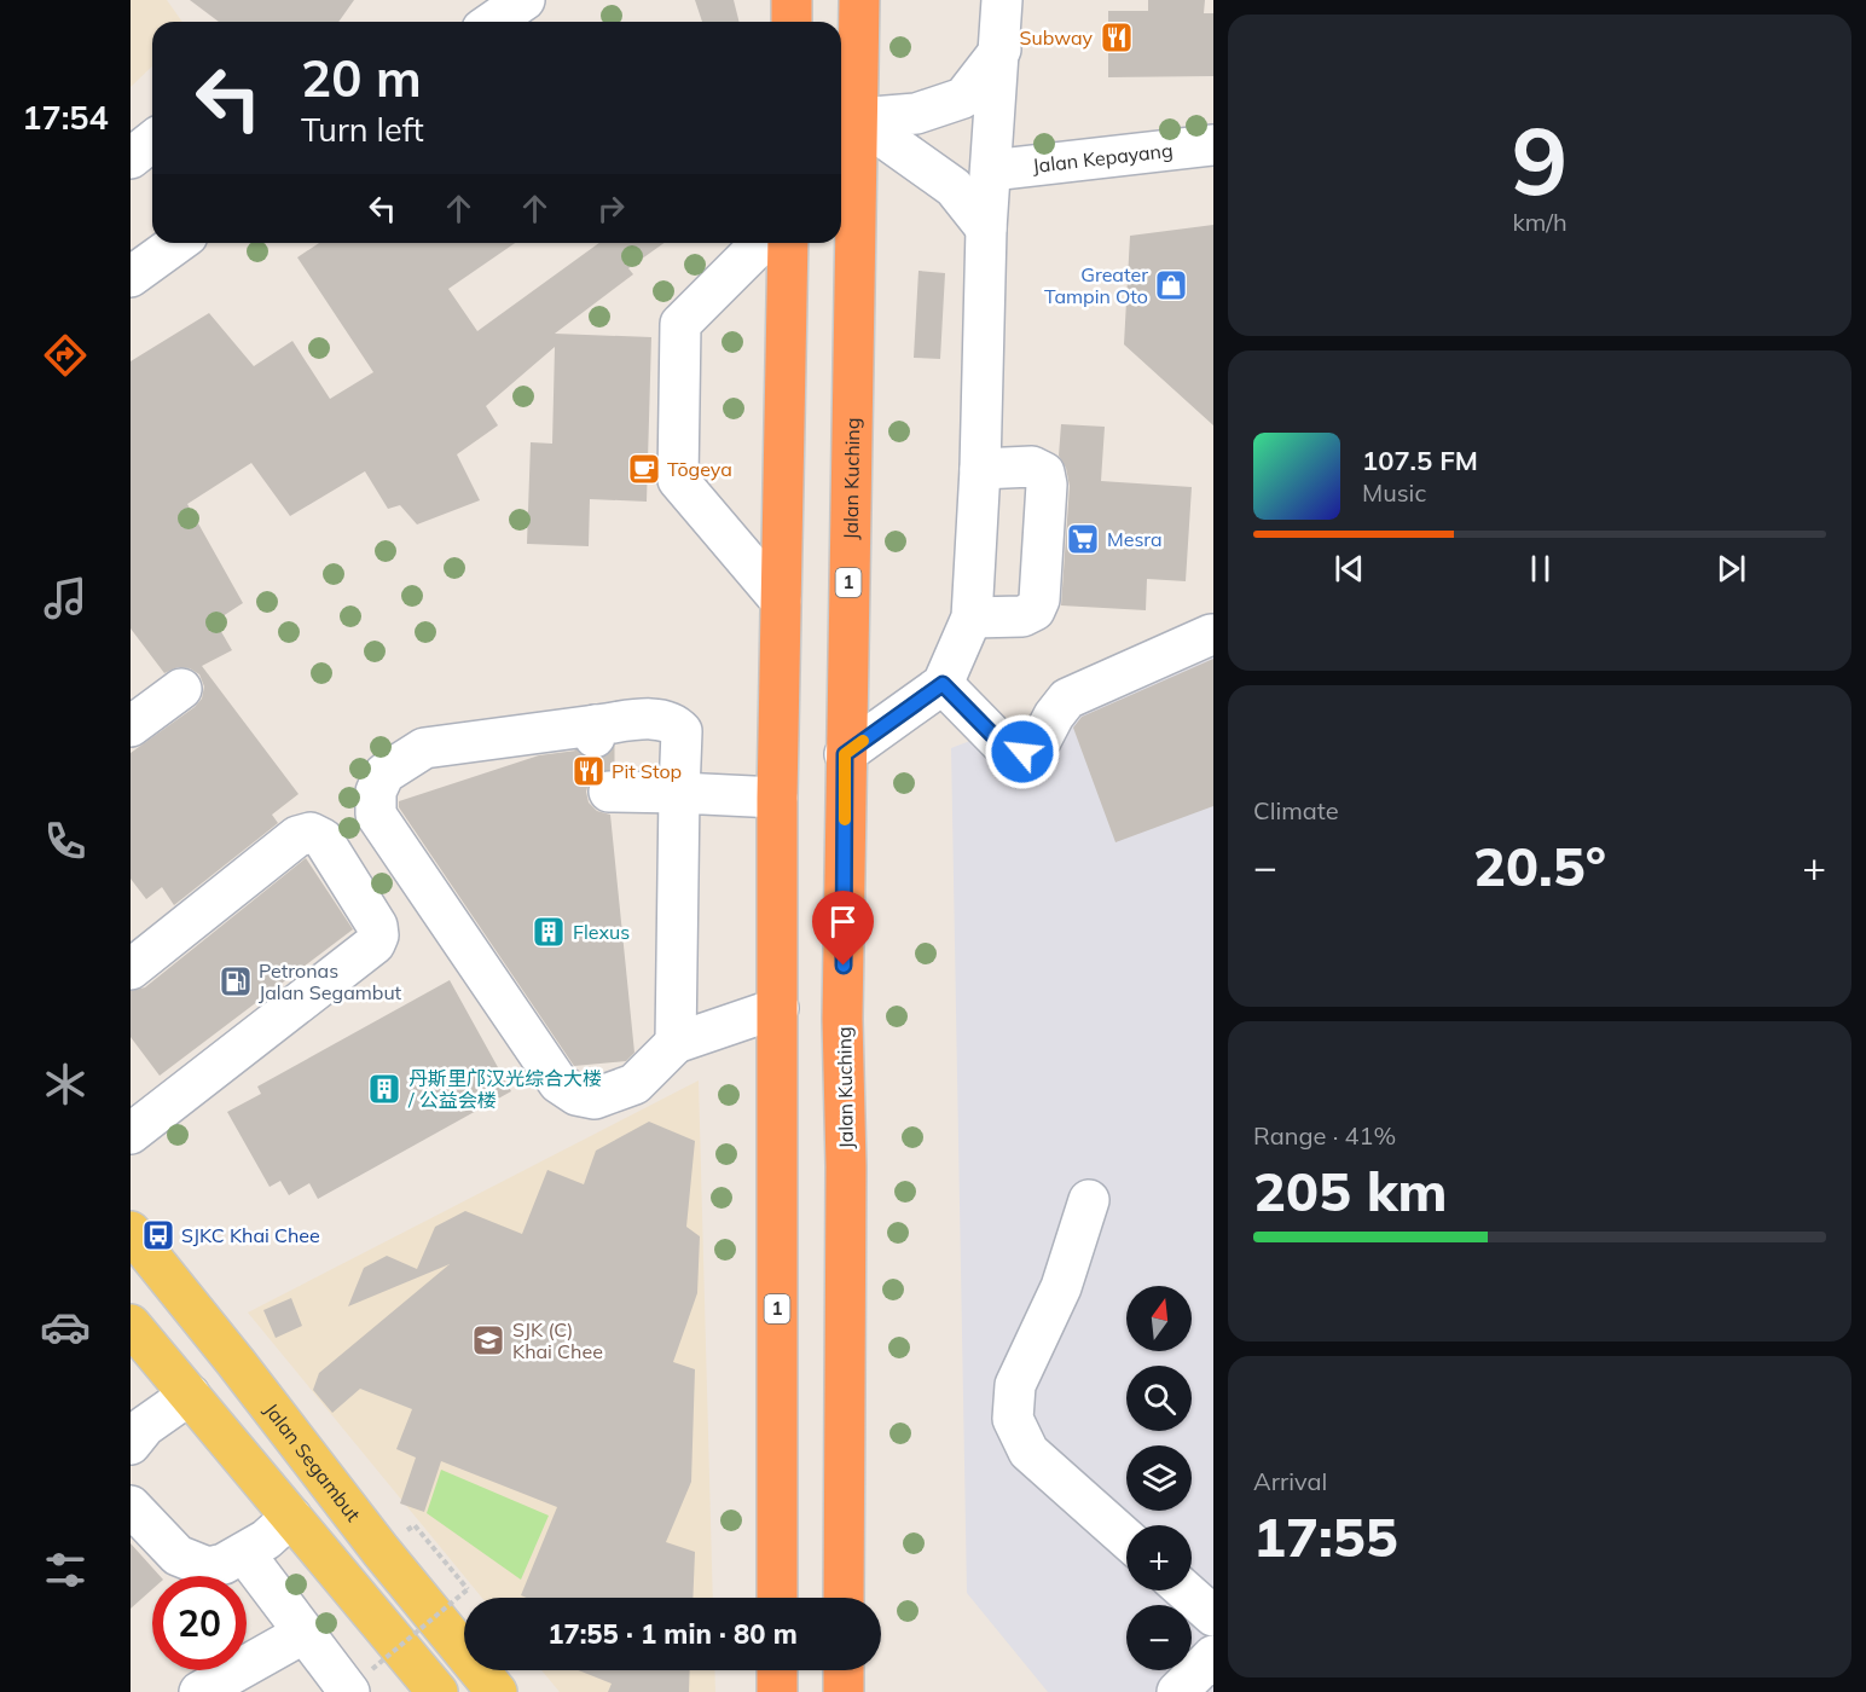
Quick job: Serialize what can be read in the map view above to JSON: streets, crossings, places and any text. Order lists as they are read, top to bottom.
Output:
{
  "streets": {
    "highway": ["Jalan Kuching", "1"],
    "main road": ["Jalan Segambut"],
    "street": ["Jalan Kepayang"]
  },
  "places": {
    "restaurant": ["Subway", "Pit Stop"],
    "shop": ["Greater Tampin Oto"],
    "cafe": ["Tōgeya"],
    "supermarket": ["Mesra"],
    "building": ["Flexus", "丹斯里邝汉光综合大楼 / 公益会楼"],
    "fuel station": ["Petronas Jalan Segambut"],
    "bus stop": ["SJKC Khai Chee"],
    "school or university": ["SJK (C) Khai Chee"]
  },
  "north": "top",
  "page": {
    "tabs": "17:54",
    "tile": [
      ["9", "km/h"],
      "Climate",
      ["Range · 41%", "205 km"],
      ["Arrival", "17:55"]
    ],
    "turn": ["20 m", "Turn left"],
    "song": ["107.5 FM", "Music"],
    "heat": ["−", "20.5°", "+"],
    "map_buttons": ["+", "−"],
    "limit": "20",
    "trip": "17:55 · 1 min · 80 m"
  }
}
